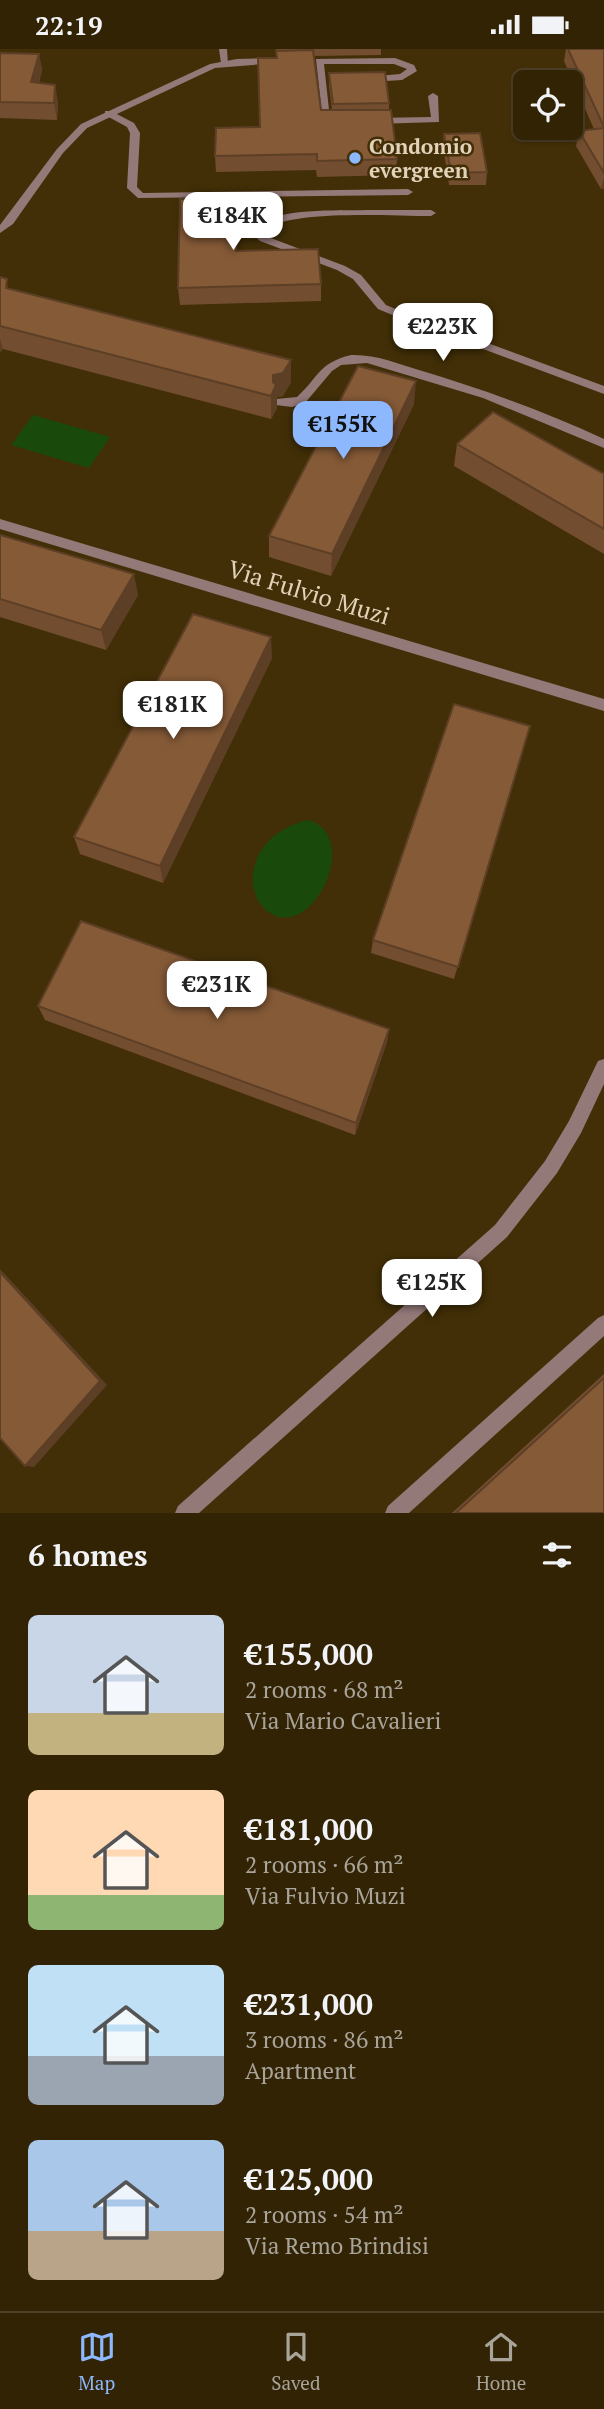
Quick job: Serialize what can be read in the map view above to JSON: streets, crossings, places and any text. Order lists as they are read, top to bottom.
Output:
{
  "streets": {
    "street": ["Via Fulvio Muzi"]
  },
  "places": ["Condomio evergreen"],
  "page": {
    "status": "22:19",
    "price": [
      "€184K",
      "€223K",
      "€155K",
      "€181K",
      "€231K",
      "€125K"
    ],
    "heading": "6 homes",
    "list": [
      {
        "name": "€155,000",
        "note": "2 rooms · 68 m² · Via Mario Cavalieri"
      },
      {
        "name": "€181,000",
        "note": "2 rooms · 66 m² · Via Fulvio Muzi"
      },
      {
        "name": "€231,000",
        "note": "3 rooms · 86 m² · Apartment"
      },
      {
        "name": "€125,000",
        "note": "2 rooms · 54 m² · Via Remo Brindisi"
      }
    ],
    "tabs": ["Map", "Saved", "Home"]
  }
}
